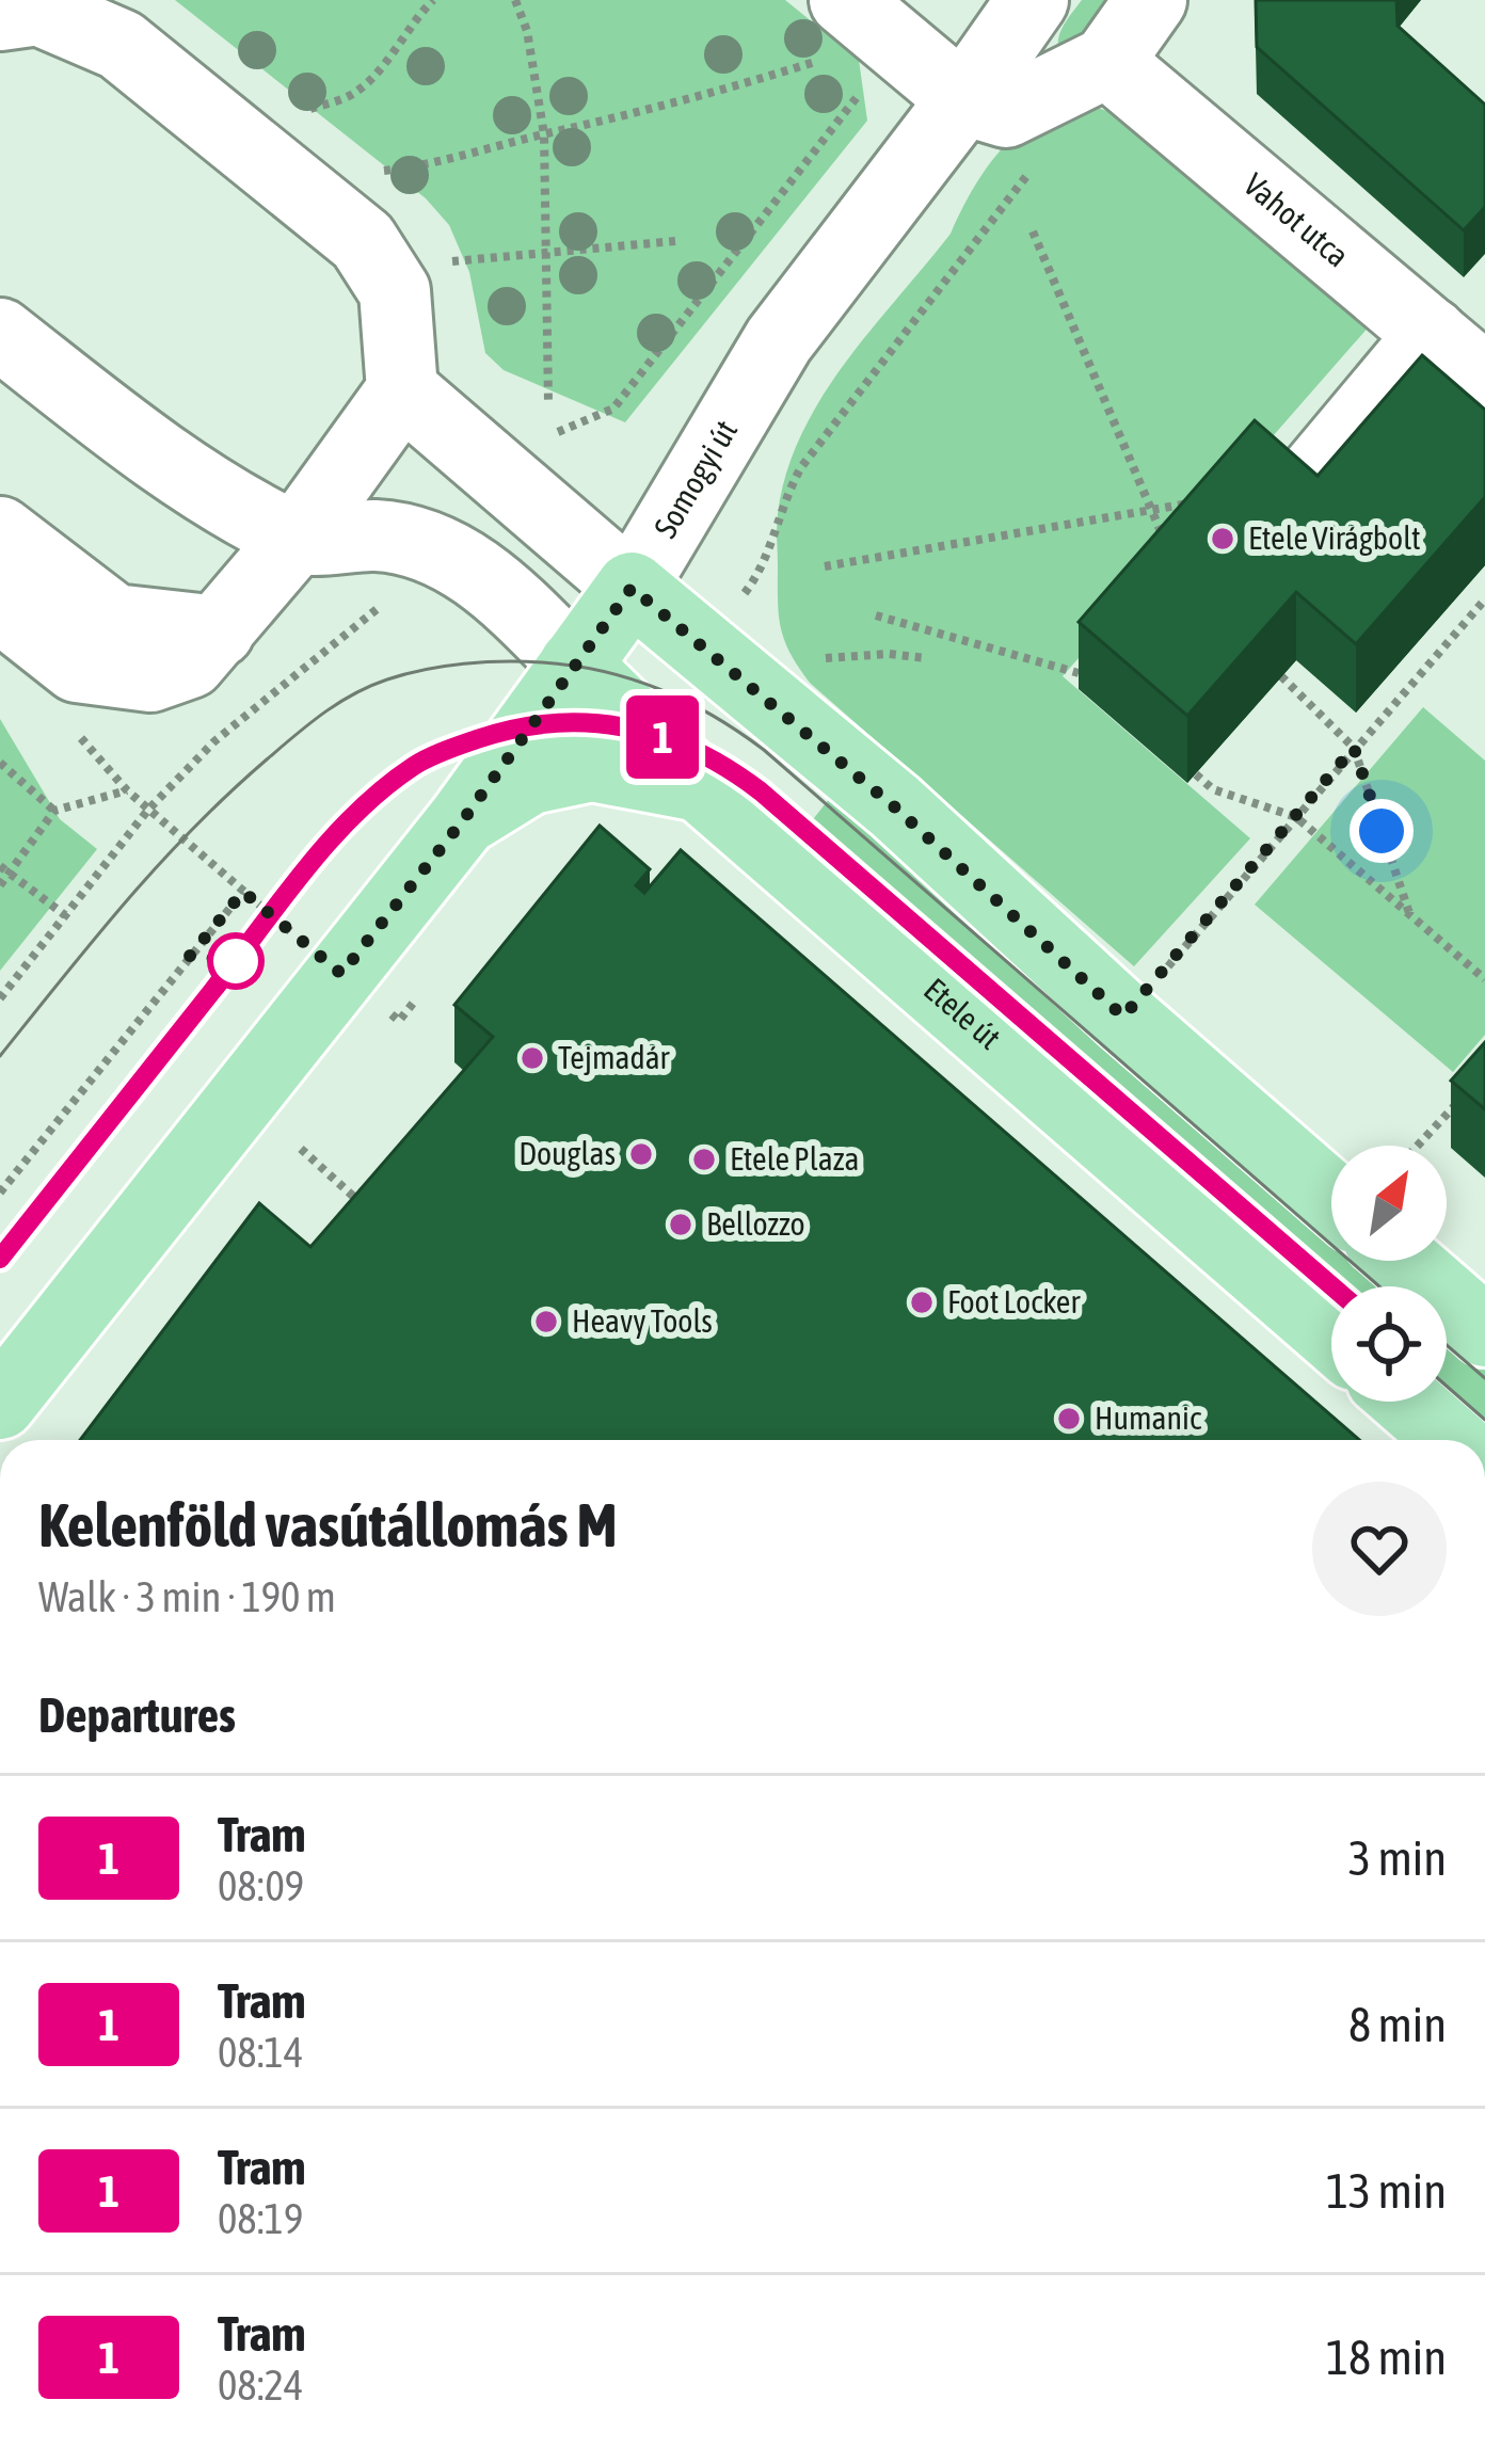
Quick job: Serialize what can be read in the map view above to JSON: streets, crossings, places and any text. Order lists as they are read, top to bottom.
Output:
{
  "streets": {
    "main road": ["Somogyi út", "Etele út"],
    "street": ["Vahot utca"]
  },
  "crossings": [
    ["Somogyi út", "Etele út"]
  ],
  "places": [
    "Etele Virágbolt",
    "Tejmadár",
    "Douglas",
    "Etele Plaza",
    "Bellozzo",
    "Foot Locker",
    "Heavy Tools",
    "Humanic"
  ],
  "lines": ["tram line 1"],
  "north": "top right",
  "page": {
    "on_map": "1",
    "heading": [
      ["Kelenföld vasútállomás M", "Walk · 3 min · 190 m"],
      "Departures"
    ],
    "list": [
      {
        "mark": "1",
        "name": "Tram",
        "note": "08:09",
        "value": "3 min"
      },
      {
        "mark": "1",
        "name": "Tram",
        "note": "08:14",
        "value": "8 min"
      },
      {
        "mark": "1",
        "name": "Tram",
        "note": "08:19",
        "value": "13 min"
      },
      {
        "mark": "1",
        "name": "Tram",
        "note": "08:24",
        "value": "18 min"
      }
    ]
  }
}
